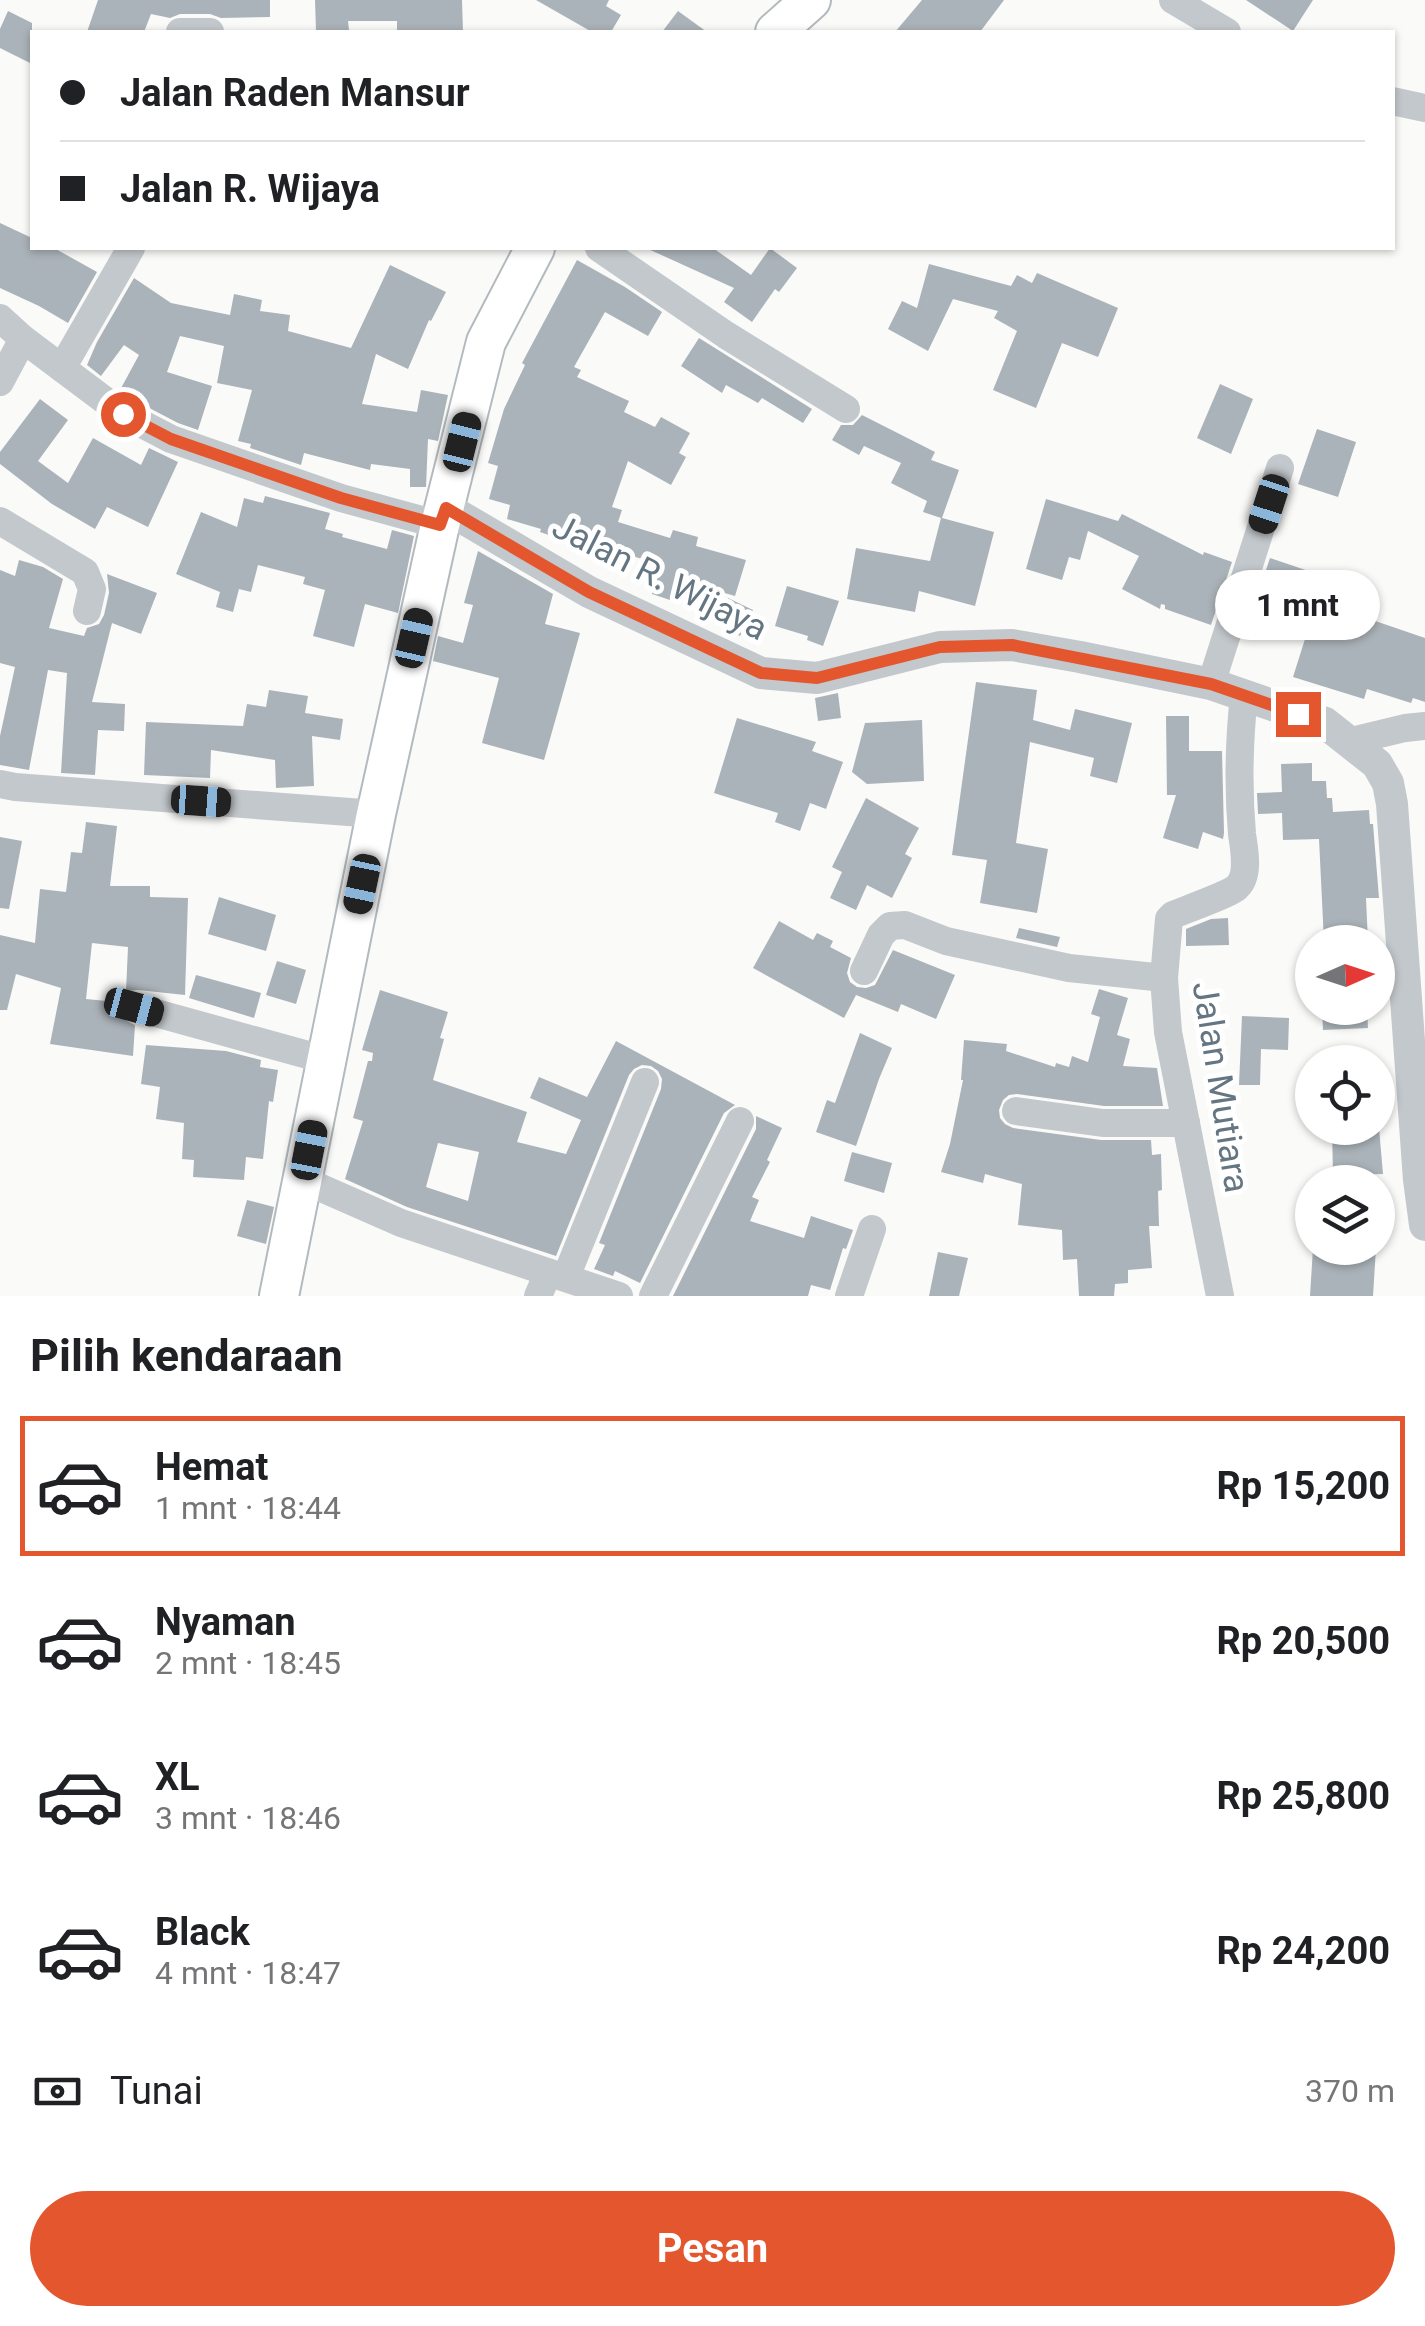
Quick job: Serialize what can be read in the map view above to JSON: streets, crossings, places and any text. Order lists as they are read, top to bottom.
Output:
{
  "streets": {
    "street": ["Jalan R. Wijaya", "Jalan Mutiara"]
  },
  "crossings": [
    ["Jalan R. Wijaya", "Jalan Mutiara"]
  ],
  "north": "right",
  "page": {
    "banner": ["Jalan Raden Mansur", "Jalan R. Wijaya"],
    "bubble": "1 mnt",
    "heading": "Pilih kendaraan",
    "list": [
      {
        "name": "Hemat",
        "note": "1 mnt · 18:44",
        "value": "Rp 15,200"
      },
      {
        "name": "Nyaman",
        "note": "2 mnt · 18:45",
        "value": "Rp 20,500"
      },
      {
        "name": "XL",
        "note": "3 mnt · 18:46",
        "value": "Rp 25,800"
      },
      {
        "name": "Black",
        "note": "4 mnt · 18:47",
        "value": "Rp 24,200"
      }
    ],
    "pay": ["Tunai", "370 m"],
    "buttons": "Pesan"
  }
}
